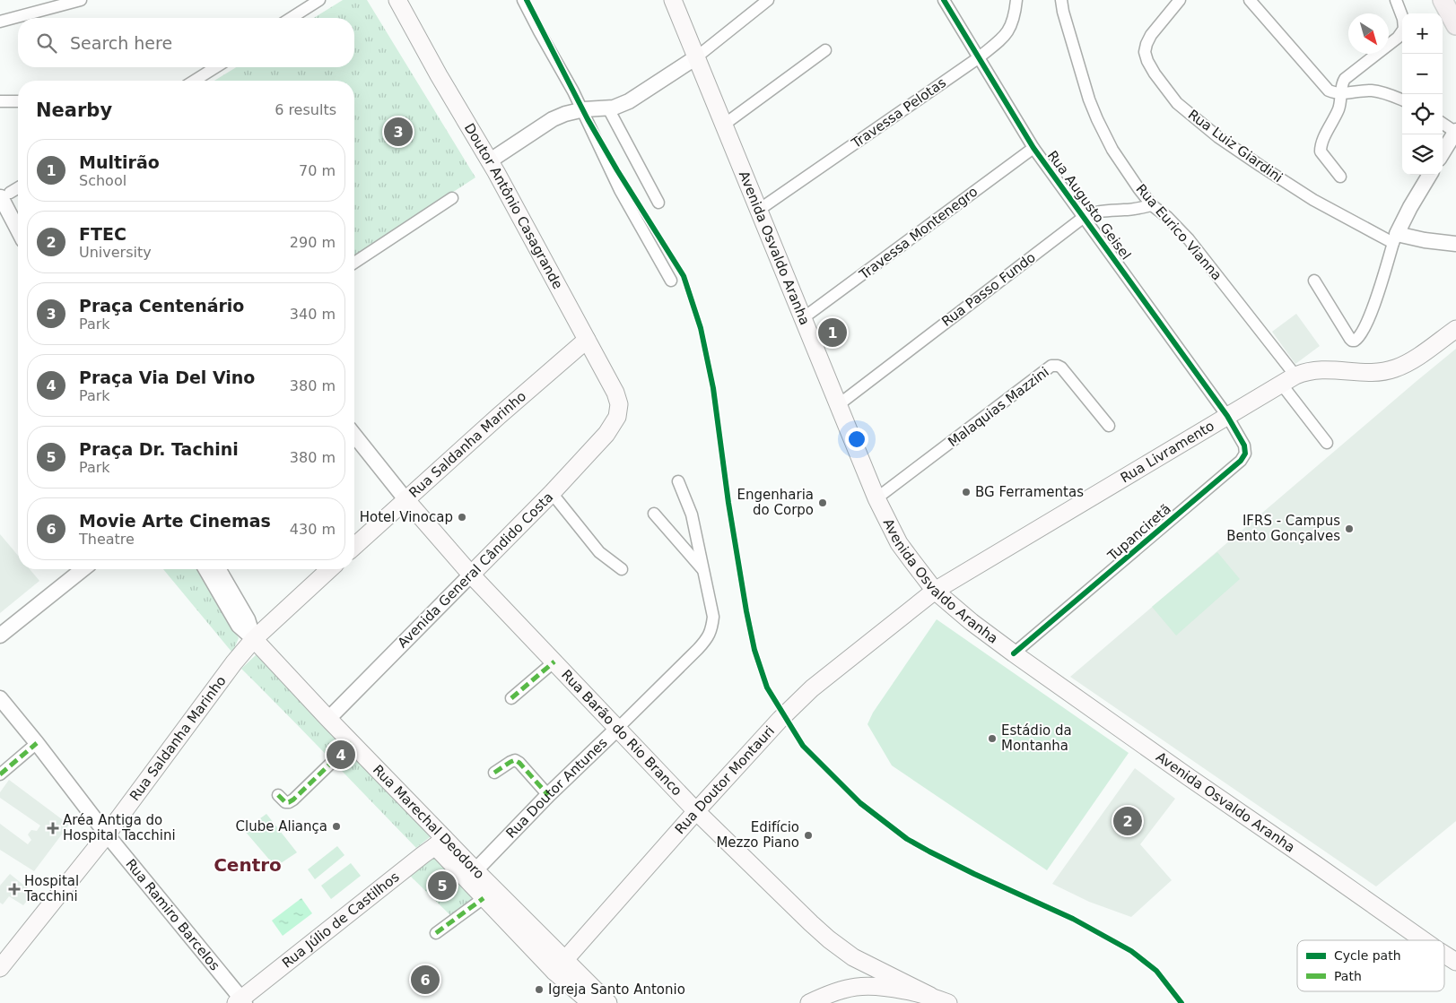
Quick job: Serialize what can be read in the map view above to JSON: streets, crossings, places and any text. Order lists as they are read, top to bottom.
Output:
{
  "streets": {
    "main road": [
      "Doutor Antônio Casagrande",
      "Avenida Osvaldo Aranha",
      "Rua Saldanha Marinho",
      "Rua Livramento",
      "Avenida General Cândido Costa",
      "Rua Barão do Rio Branco",
      "Rua Doutor Montauri",
      "Rua Marechal Deodoro",
      "Rua Júlio de Castilhos"
    ],
    "street": [
      "Travessa Pelotas",
      "Rua Luiz Giardini",
      "Rua Augusto Geisel",
      "Rua Eurico Vianna",
      "Travessa Montenegro",
      "Rua Passo Fundo",
      "Malaquias Mazzini",
      "Tupanciretã",
      "Rua Doutor Antunes",
      "Rua Ramiro Barcelos"
    ]
  },
  "crossings": [
    ["Travessa Pelotas", "Rua Augusto Geisel"],
    ["Travessa Pelotas", "Avenida Osvaldo Aranha"],
    ["Rua Augusto Geisel", "Travessa Montenegro"],
    ["Rua Augusto Geisel", "Rua Passo Fundo"],
    ["Rua Augusto Geisel", "Rua Livramento"],
    ["Rua Augusto Geisel", "Tupanciretã"],
    ["Doutor Antônio Casagrande", "Rua Saldanha Marinho"],
    ["Doutor Antônio Casagrande", "Avenida General Cândido Costa"],
    ["Rua Eurico Vianna", "Rua Passo Fundo"],
    ["Rua Eurico Vianna", "Rua Livramento"],
    ["Travessa Montenegro", "Avenida Osvaldo Aranha"],
    ["Avenida Osvaldo Aranha", "Rua Passo Fundo"],
    ["Avenida Osvaldo Aranha", "Malaquias Mazzini"],
    ["Avenida Osvaldo Aranha", "Rua Livramento"],
    ["Avenida Osvaldo Aranha", "Tupanciretã"],
    ["Avenida Osvaldo Aranha", "Rua Doutor Montauri"],
    ["Rua Saldanha Marinho", "Rua Barão do Rio Branco"],
    ["Rua Saldanha Marinho", "Rua Marechal Deodoro"],
    ["Rua Saldanha Marinho", "Rua Ramiro Barcelos"],
    ["Rua Livramento", "Tupanciretã"],
    ["Rua Livramento", "Rua Doutor Montauri"],
    ["Avenida General Cândido Costa", "Rua Barão do Rio Branco"],
    ["Avenida General Cândido Costa", "Rua Marechal Deodoro"],
    ["Rua Barão do Rio Branco", "Rua Doutor Montauri"],
    ["Rua Barão do Rio Branco", "Rua Doutor Antunes"],
    ["Rua Doutor Montauri", "Rua Marechal Deodoro"],
    ["Rua Doutor Antunes", "Rua Marechal Deodoro"],
    ["Rua Marechal Deodoro", "Rua Júlio de Castilhos"],
    ["Rua Ramiro Barcelos", "Rua Júlio de Castilhos"]
  ],
  "districts": ["Centro"],
  "places": {
    "other": [
      "BG Ferramentas",
      "Engenharia do Corpo",
      "Hotel Vinocap",
      "IFRS - Campus Bento Gonçalves",
      "Estádio da Montanha",
      "Clube Aliança",
      "Edifício Mezzo Piano",
      "Igreja Santo Antonio"
    ],
    "health": ["Aréa Antiga do Hospital Tacchini", "Hospital Tacchini"]
  },
  "legend": ["Cycle path", "Path"],
  "north": "bottom right",
  "page": {
    "map_buttons": ["+", "−"],
    "search": "Search here",
    "heading": ["Nearby", "6 results"],
    "pins": [
      "3",
      "1",
      "4",
      "2",
      "5",
      "6"
    ],
    "list": [
      {
        "mark": "1",
        "name": "Multirão",
        "note": "School",
        "value": "70 m"
      },
      {
        "mark": "2",
        "name": "FTEC",
        "note": "University",
        "value": "290 m"
      },
      {
        "mark": "3",
        "name": "Praça Centenário",
        "note": "Park",
        "value": "340 m"
      },
      {
        "mark": "4",
        "name": "Praça Via Del Vino",
        "note": "Park",
        "value": "380 m"
      },
      {
        "mark": "5",
        "name": "Praça Dr. Tachini",
        "note": "Park",
        "value": "380 m"
      },
      {
        "mark": "6",
        "name": "Movie Arte Cinemas",
        "note": "Theatre",
        "value": "430 m"
      }
    ]
  }
}
